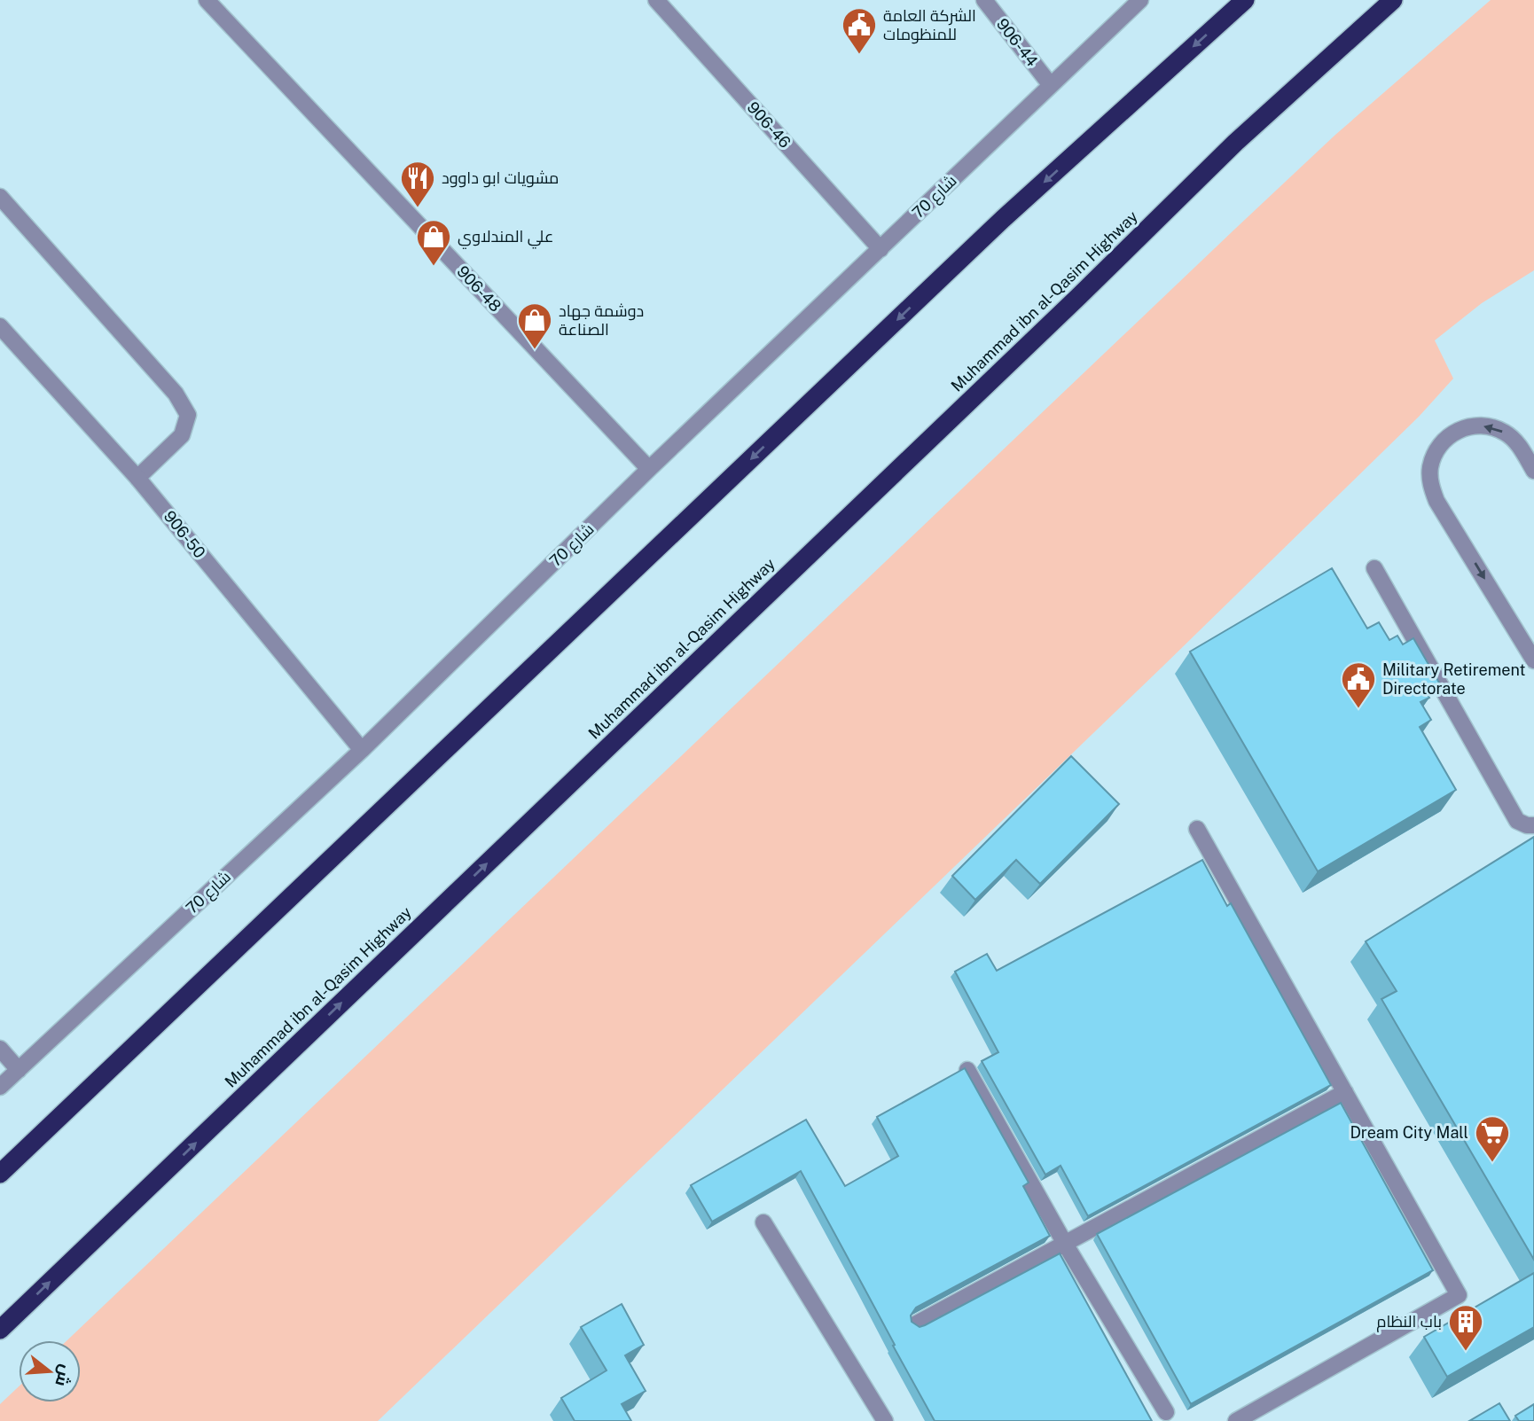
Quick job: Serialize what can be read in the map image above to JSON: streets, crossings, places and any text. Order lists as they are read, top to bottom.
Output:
{
  "streets": {
    "highway": ["Muhammad ibn al-Qasim Highway"],
    "street": [
      "906-44",
      "906-46",
      "شارع 70",
      "906-48",
      "906-50"
    ]
  },
  "crossings": [
    ["906-44", "شارع 70"],
    ["906-46", "شارع 70"],
    ["شارع 70", "906-48"],
    ["شارع 70", "906-50"]
  ],
  "places": {
    "public building": ["الشركة العامة للمنظومات", "Military Retirement Directorate"],
    "restaurant": ["مشويات ابو داوود"],
    "shop": ["علي المندلاوي", "دوشمة جهاد الصناعة"],
    "supermarket": ["Dream City Mall"],
    "building": ["باب النظام"]
  },
  "north": "right"
}
